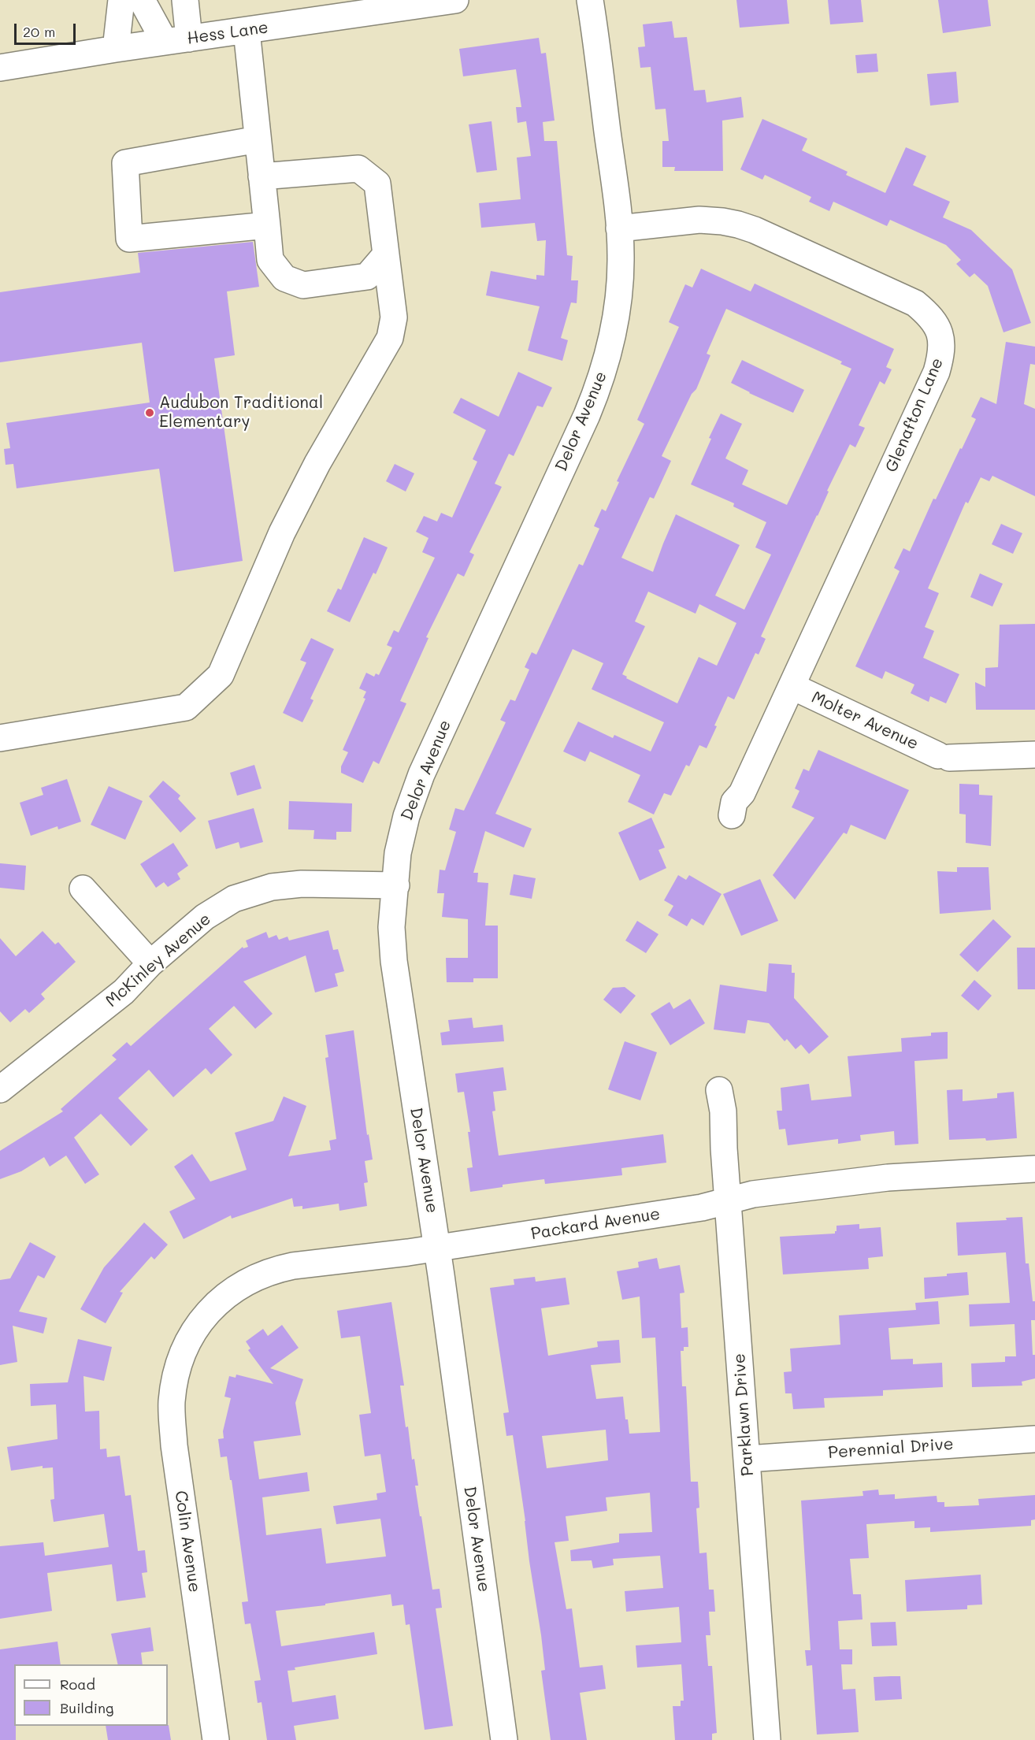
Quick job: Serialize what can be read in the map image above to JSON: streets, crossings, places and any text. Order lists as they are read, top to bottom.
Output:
{
  "streets": {
    "street": [
      "Hess Lane",
      "Glenafton Lane",
      "Delor Avenue",
      "Molter Avenue",
      "McKinley Avenue",
      "Packard Avenue",
      "Parklawn Drive",
      "Perennial Drive",
      "Colin Avenue"
    ]
  },
  "crossings": [
    ["Glenafton Lane", "Delor Avenue"],
    ["Glenafton Lane", "Molter Avenue"],
    ["Delor Avenue", "McKinley Avenue"],
    ["Delor Avenue", "Packard Avenue"],
    ["Packard Avenue", "Parklawn Drive"],
    ["Packard Avenue", "Colin Avenue"],
    ["Parklawn Drive", "Perennial Drive"]
  ],
  "places": ["Audubon Traditional Elementary"],
  "legend": ["Road", "Building"],
  "scale_bar": "20 m"
}
